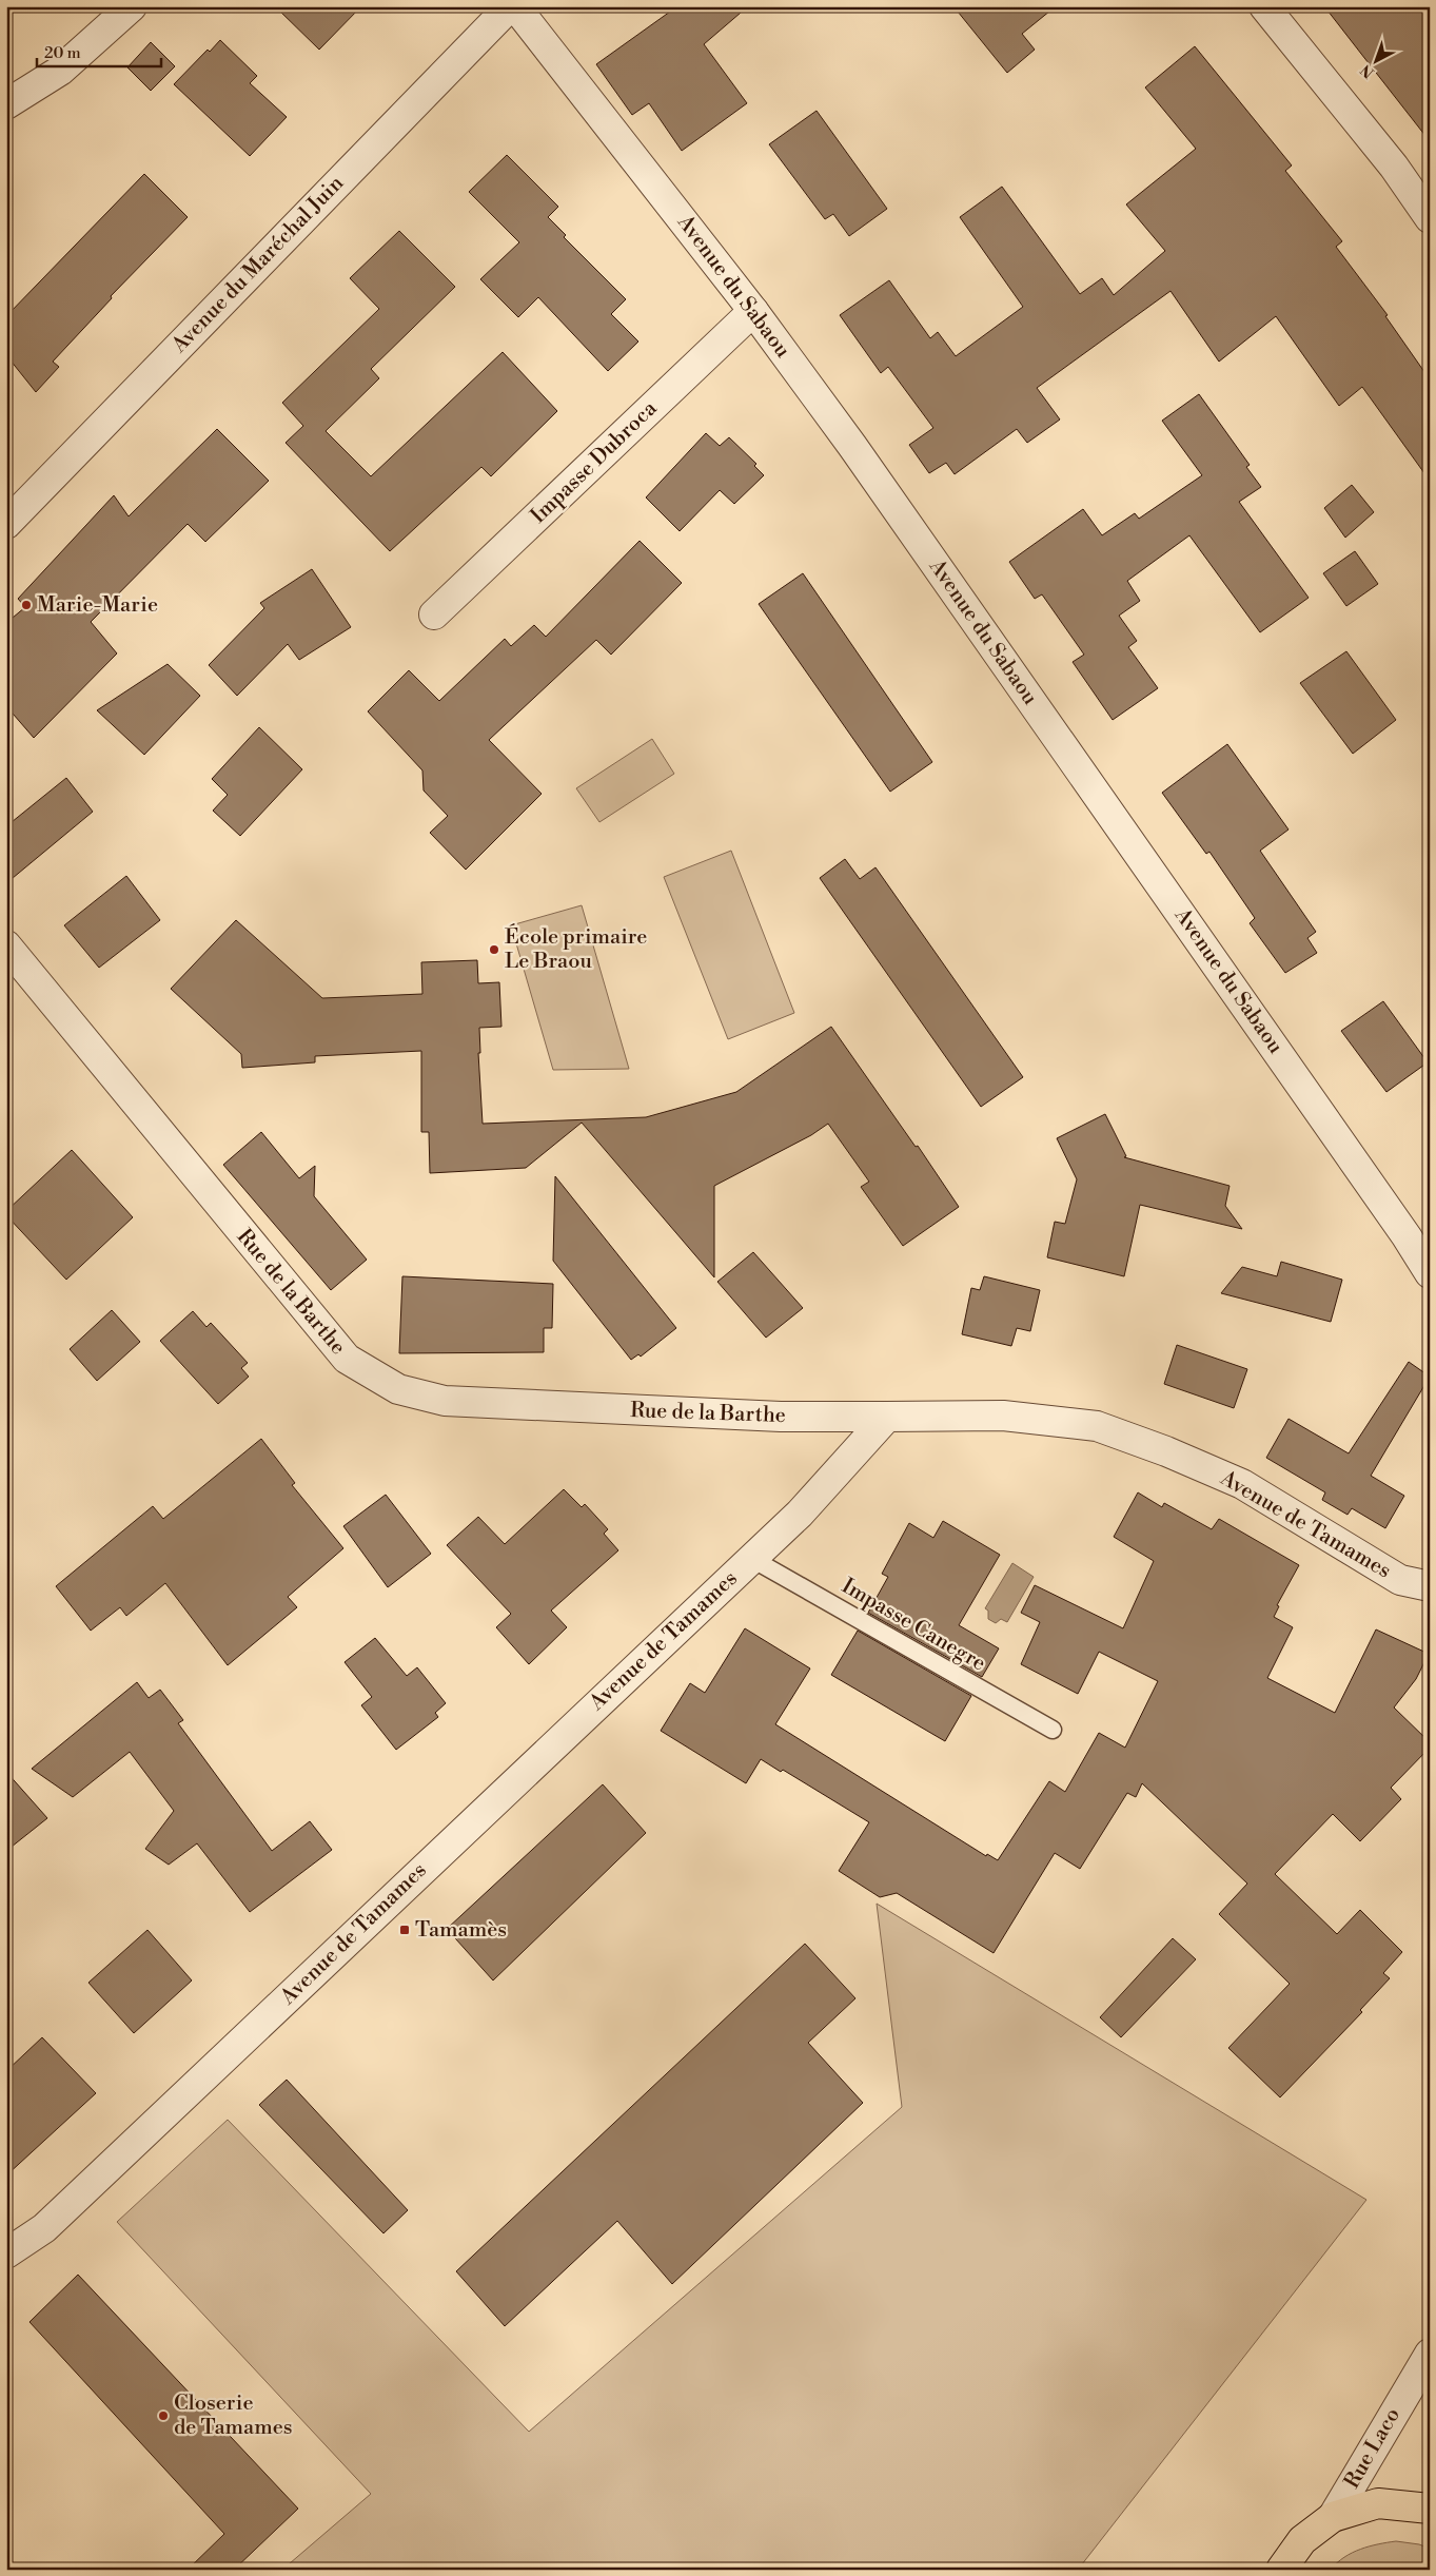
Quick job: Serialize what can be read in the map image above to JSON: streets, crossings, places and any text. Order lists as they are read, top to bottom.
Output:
{
  "streets": {
    "street": [
      "Avenue du Maréchal Juin",
      "Avenue du Sabaou",
      "Impasse Dubroca",
      "Rue de la Barthe",
      "Avenue de Tamames",
      "Rue Laco"
    ],
    "lane": ["Impasse Canegre"]
  },
  "crossings": [
    ["Avenue du Sabaou", "Impasse Dubroca"],
    ["Rue de la Barthe", "Avenue de Tamames"],
    ["Avenue de Tamames", "Impasse Canegre"]
  ],
  "places": {
    "other": ["Marie-Marie", "École primaire Le Braou", "Closerie de Tamames"],
    "transit": ["Tamamès"]
  },
  "scale_bar": "20 m",
  "north": "bottom left"
}
